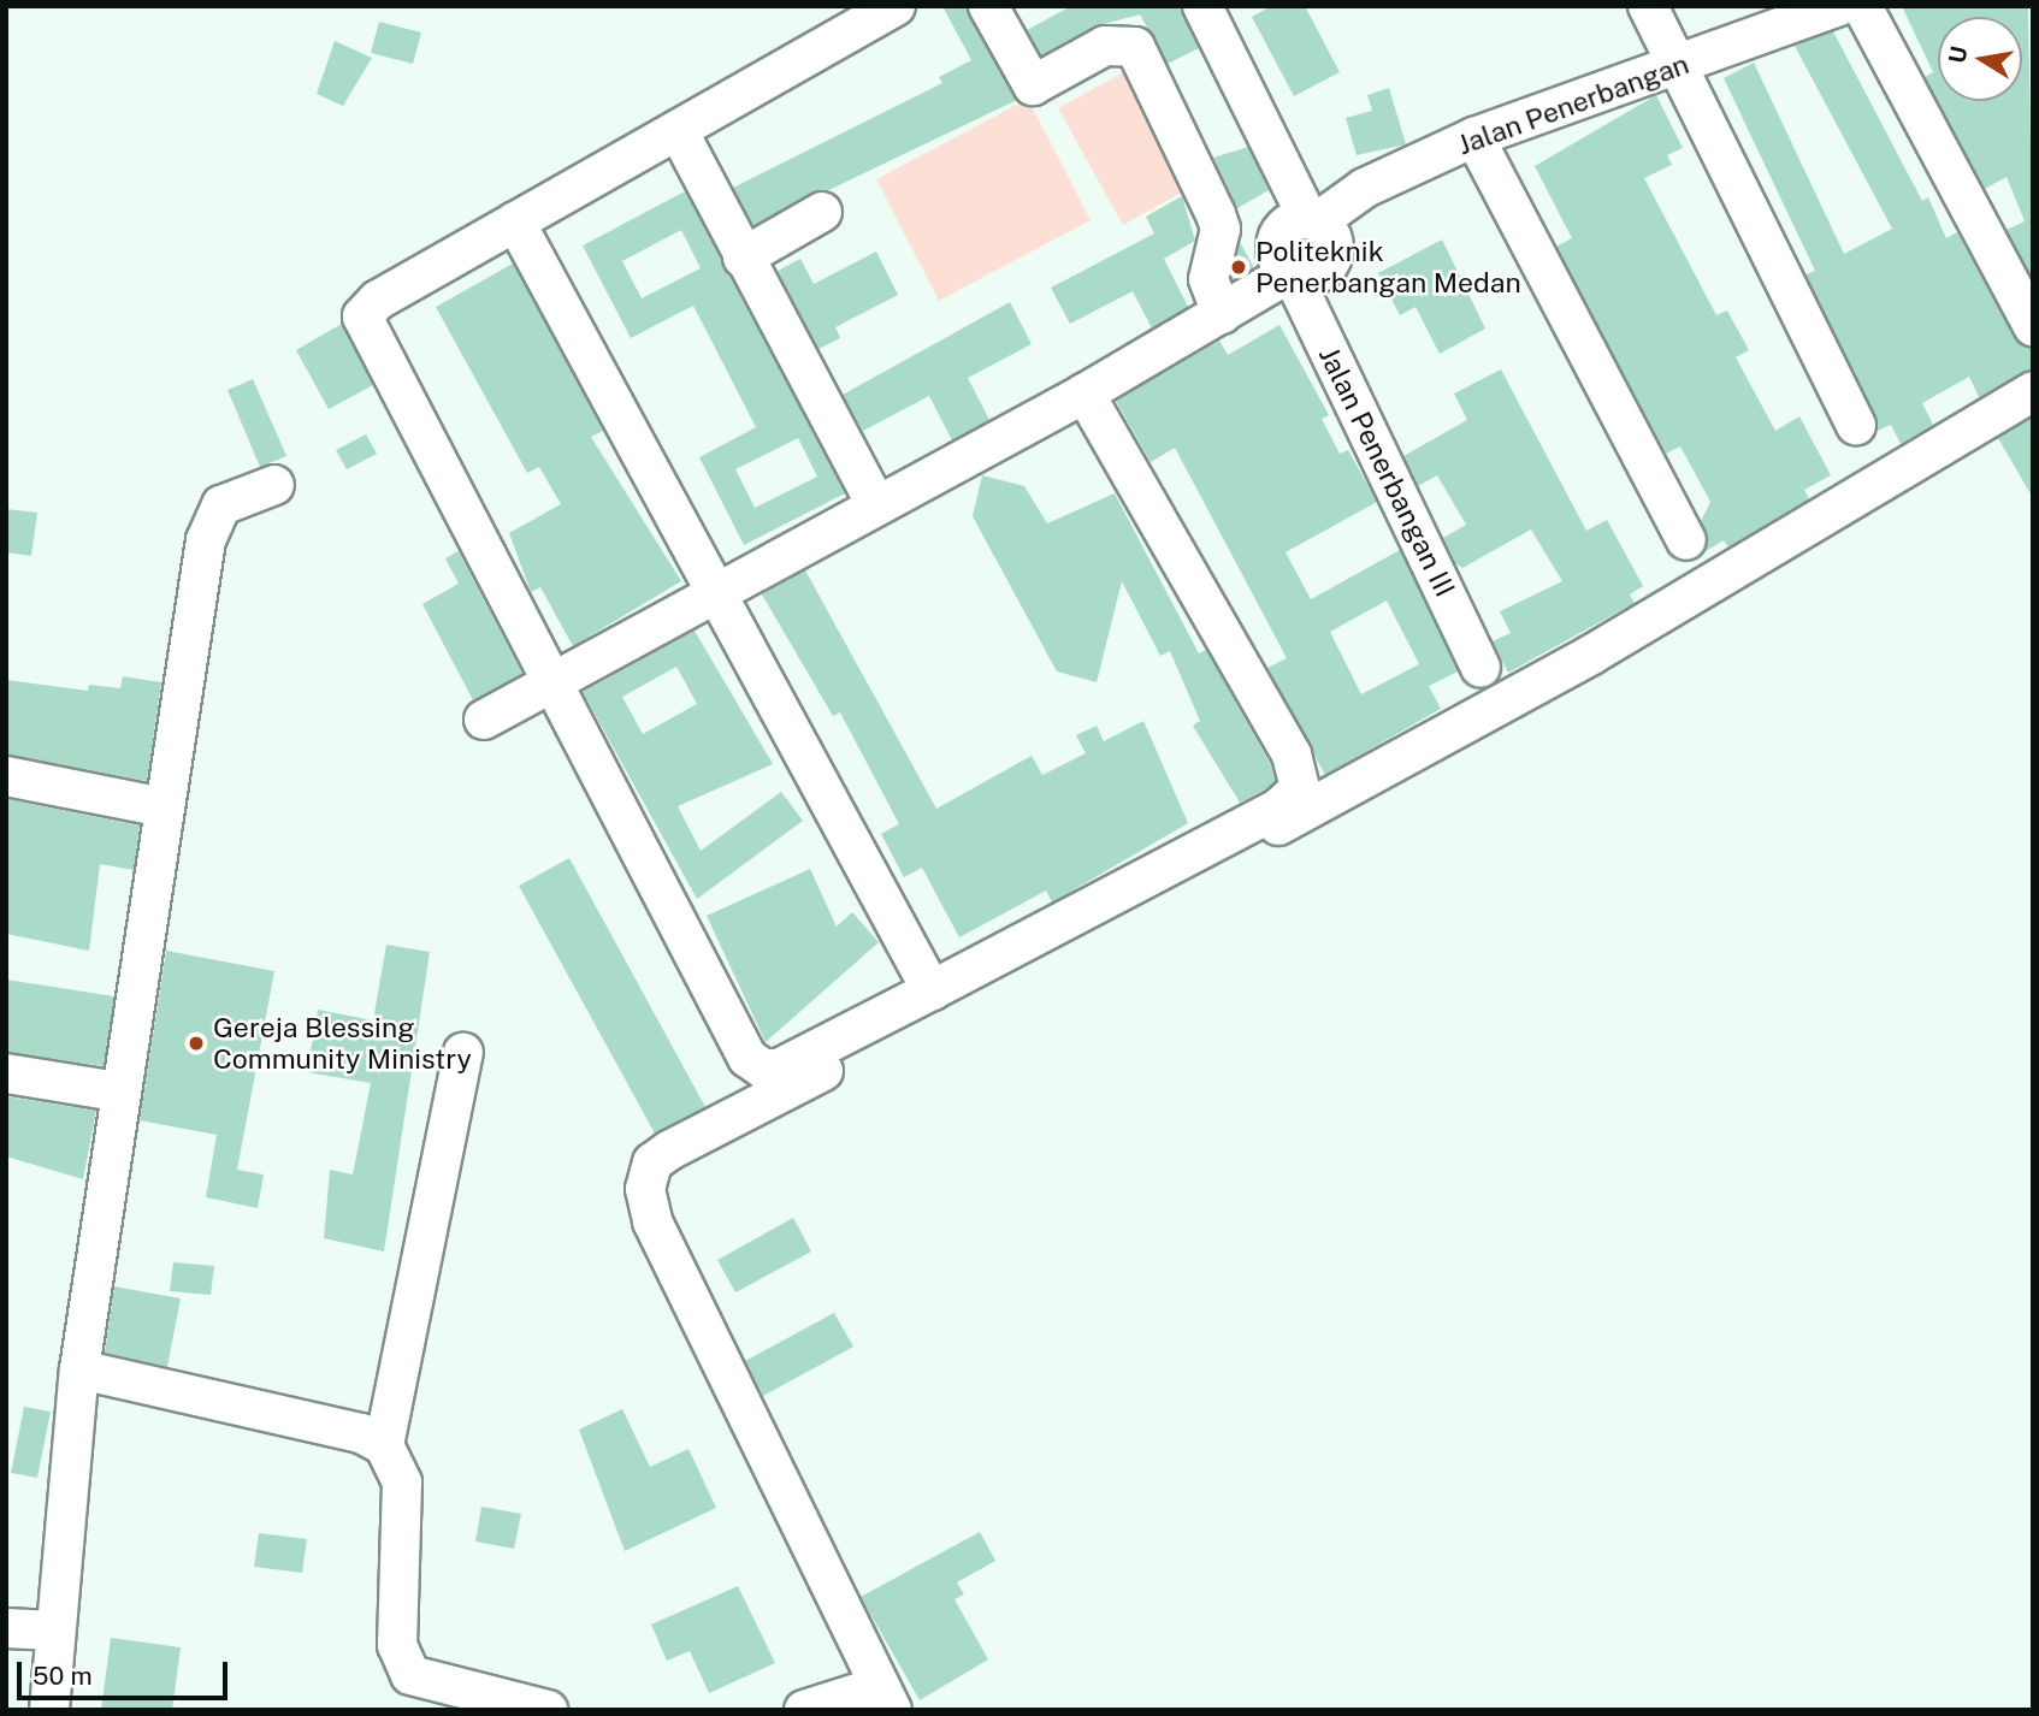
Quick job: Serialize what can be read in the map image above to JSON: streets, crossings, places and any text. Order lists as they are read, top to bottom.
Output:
{
  "streets": {
    "street": ["Jalan Penerbangan", "Jalan Penerbangan III"]
  },
  "places": ["Politeknik Penerbangan Medan", "Gereja Blessing Community Ministry"],
  "scale_bar": "50 m",
  "north": "left"
}
